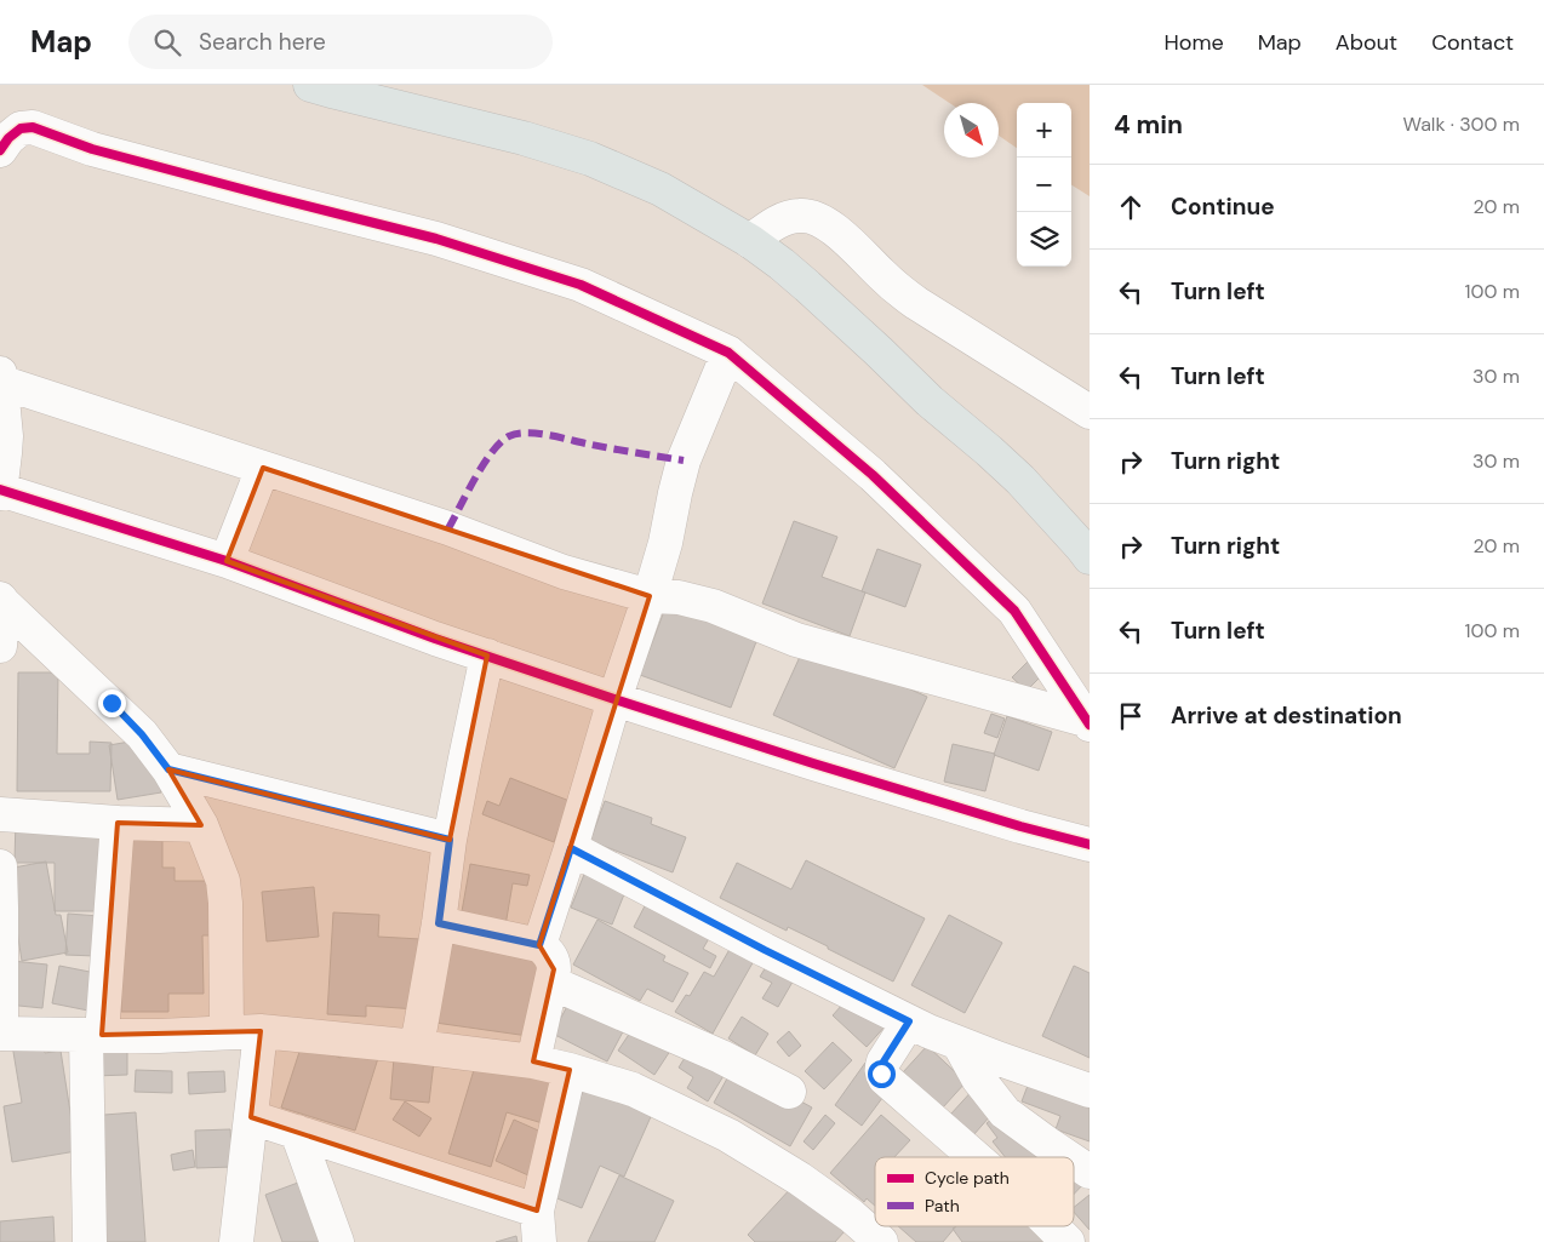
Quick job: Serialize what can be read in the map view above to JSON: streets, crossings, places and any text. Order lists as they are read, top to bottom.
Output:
{
  "legend": ["Cycle path", "Path"],
  "north": "bottom right",
  "page": {
    "header": "Map",
    "search": "Search here",
    "nav": [
      "Home",
      "Map",
      "About",
      "Contact"
    ],
    "heading": ["4 min", "Walk · 300 m"],
    "map_buttons": ["+", "−"],
    "list": [
      ["Continue", "20 m"],
      ["Turn left", "100 m"],
      ["Turn left", "30 m"],
      ["Turn right", "30 m"],
      ["Turn right", "20 m"],
      ["Turn left", "100 m"],
      "Arrive at destination"
    ]
  }
}
